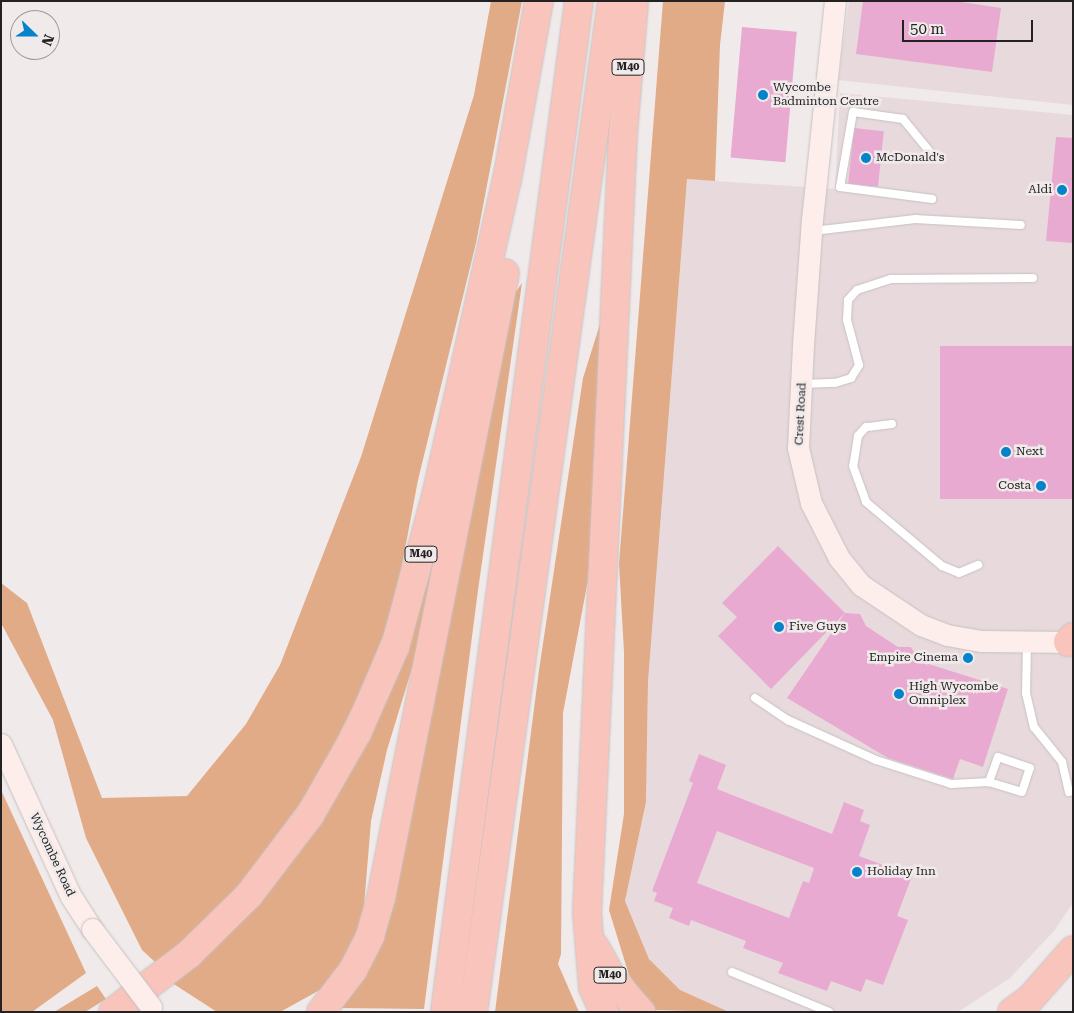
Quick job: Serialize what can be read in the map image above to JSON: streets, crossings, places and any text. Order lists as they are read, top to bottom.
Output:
{
  "streets": {
    "highway": ["M40"],
    "street": ["Crest Road", "Wycombe Road"]
  },
  "places": [
    "Wycombe Badminton Centre",
    "McDonald's",
    "Aldi",
    "Next",
    "Costa",
    "Five Guys",
    "Empire Cinema",
    "High Wycombe Omniplex",
    "Holiday Inn"
  ],
  "scale_bar": "50 m",
  "north": "right"
}
